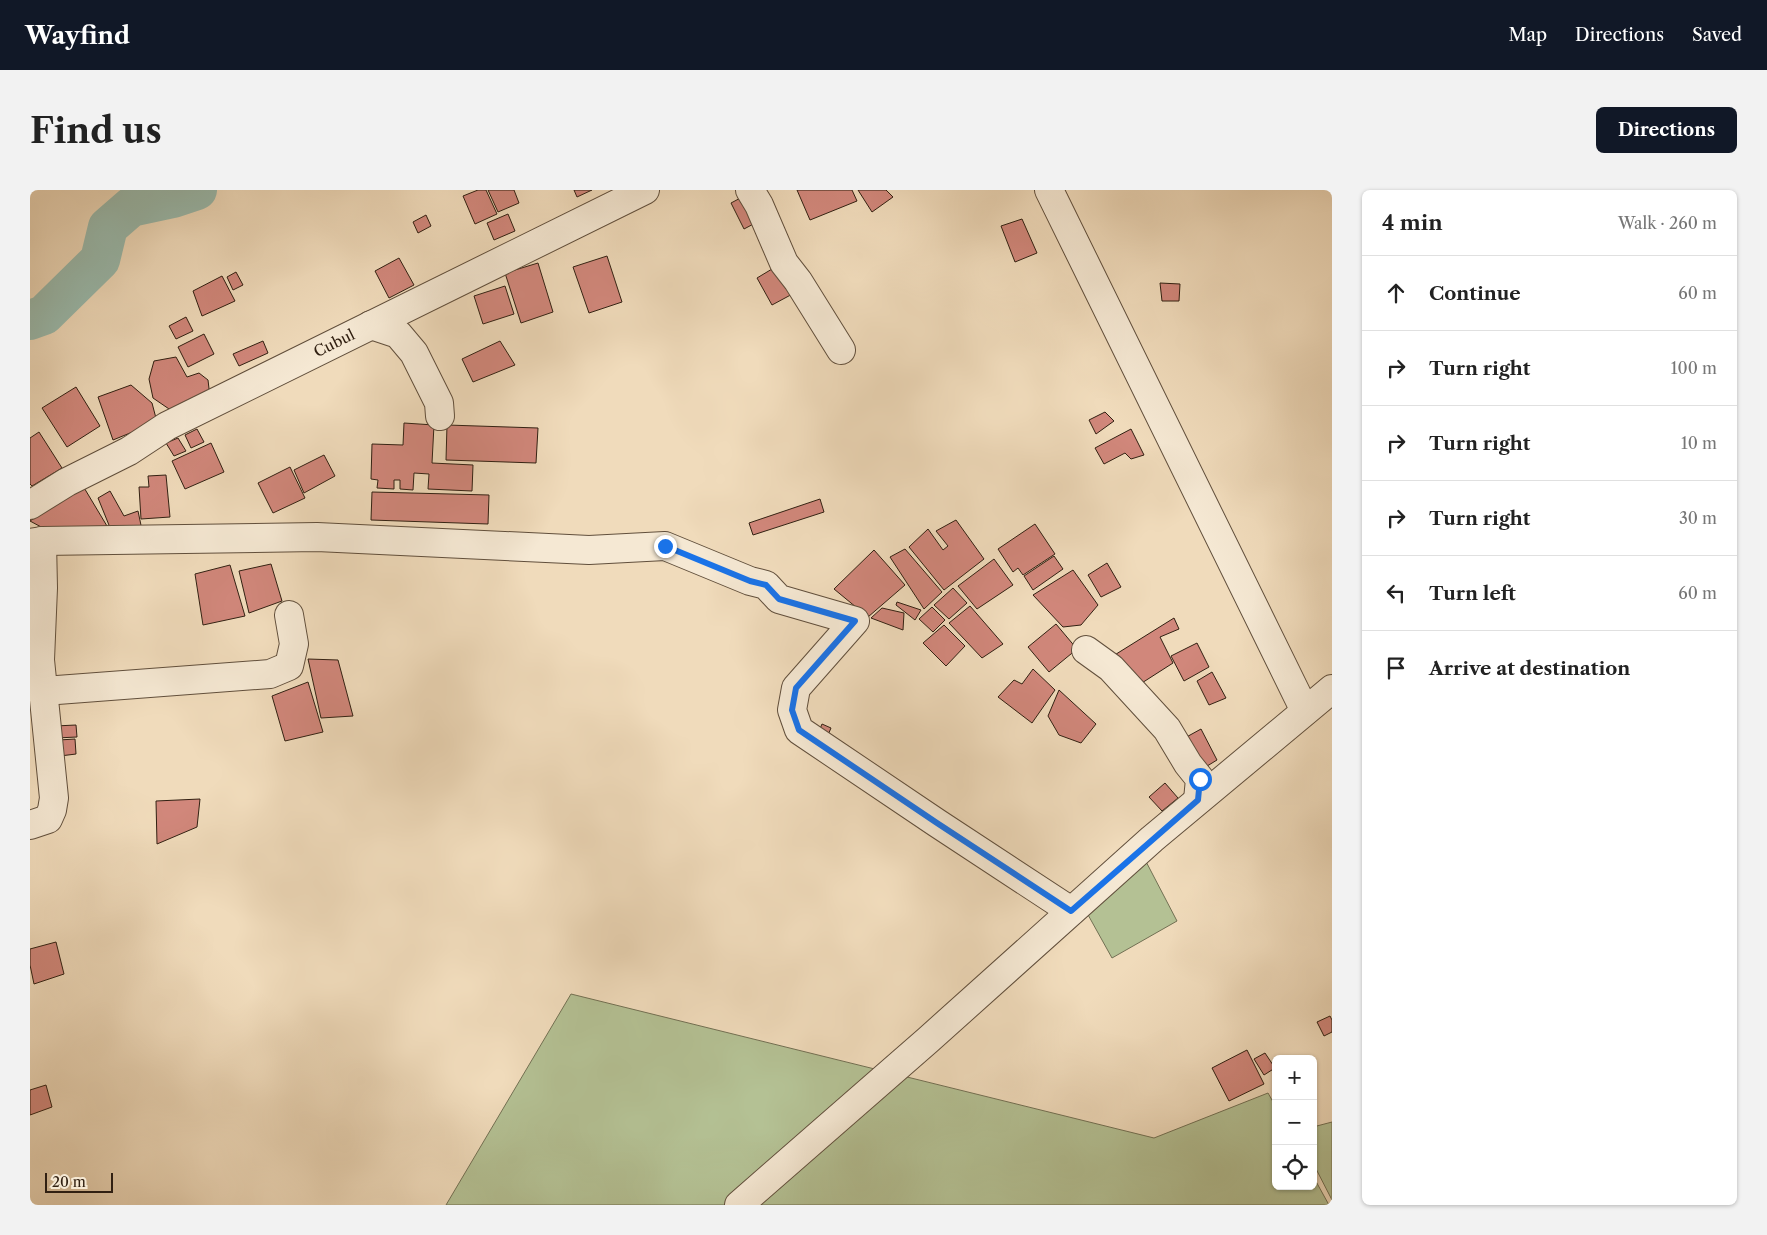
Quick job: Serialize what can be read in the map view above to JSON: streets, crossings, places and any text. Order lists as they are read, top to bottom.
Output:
{
  "streets": {
    "street": ["Cubul"]
  },
  "scale_bar": "20 m",
  "page": {
    "header": "Wayfind",
    "nav": ["Map", "Directions", "Saved"],
    "buttons": "Directions",
    "title": "Find us",
    "heading": ["4 min", "Walk · 260 m"],
    "list": [
      ["Continue", "60 m"],
      ["Turn right", "100 m"],
      ["Turn right", "10 m"],
      ["Turn right", "30 m"],
      ["Turn left", "60 m"],
      "Arrive at destination"
    ],
    "map_buttons": ["+", "−"],
    "scale": "20 m"
  }
}
